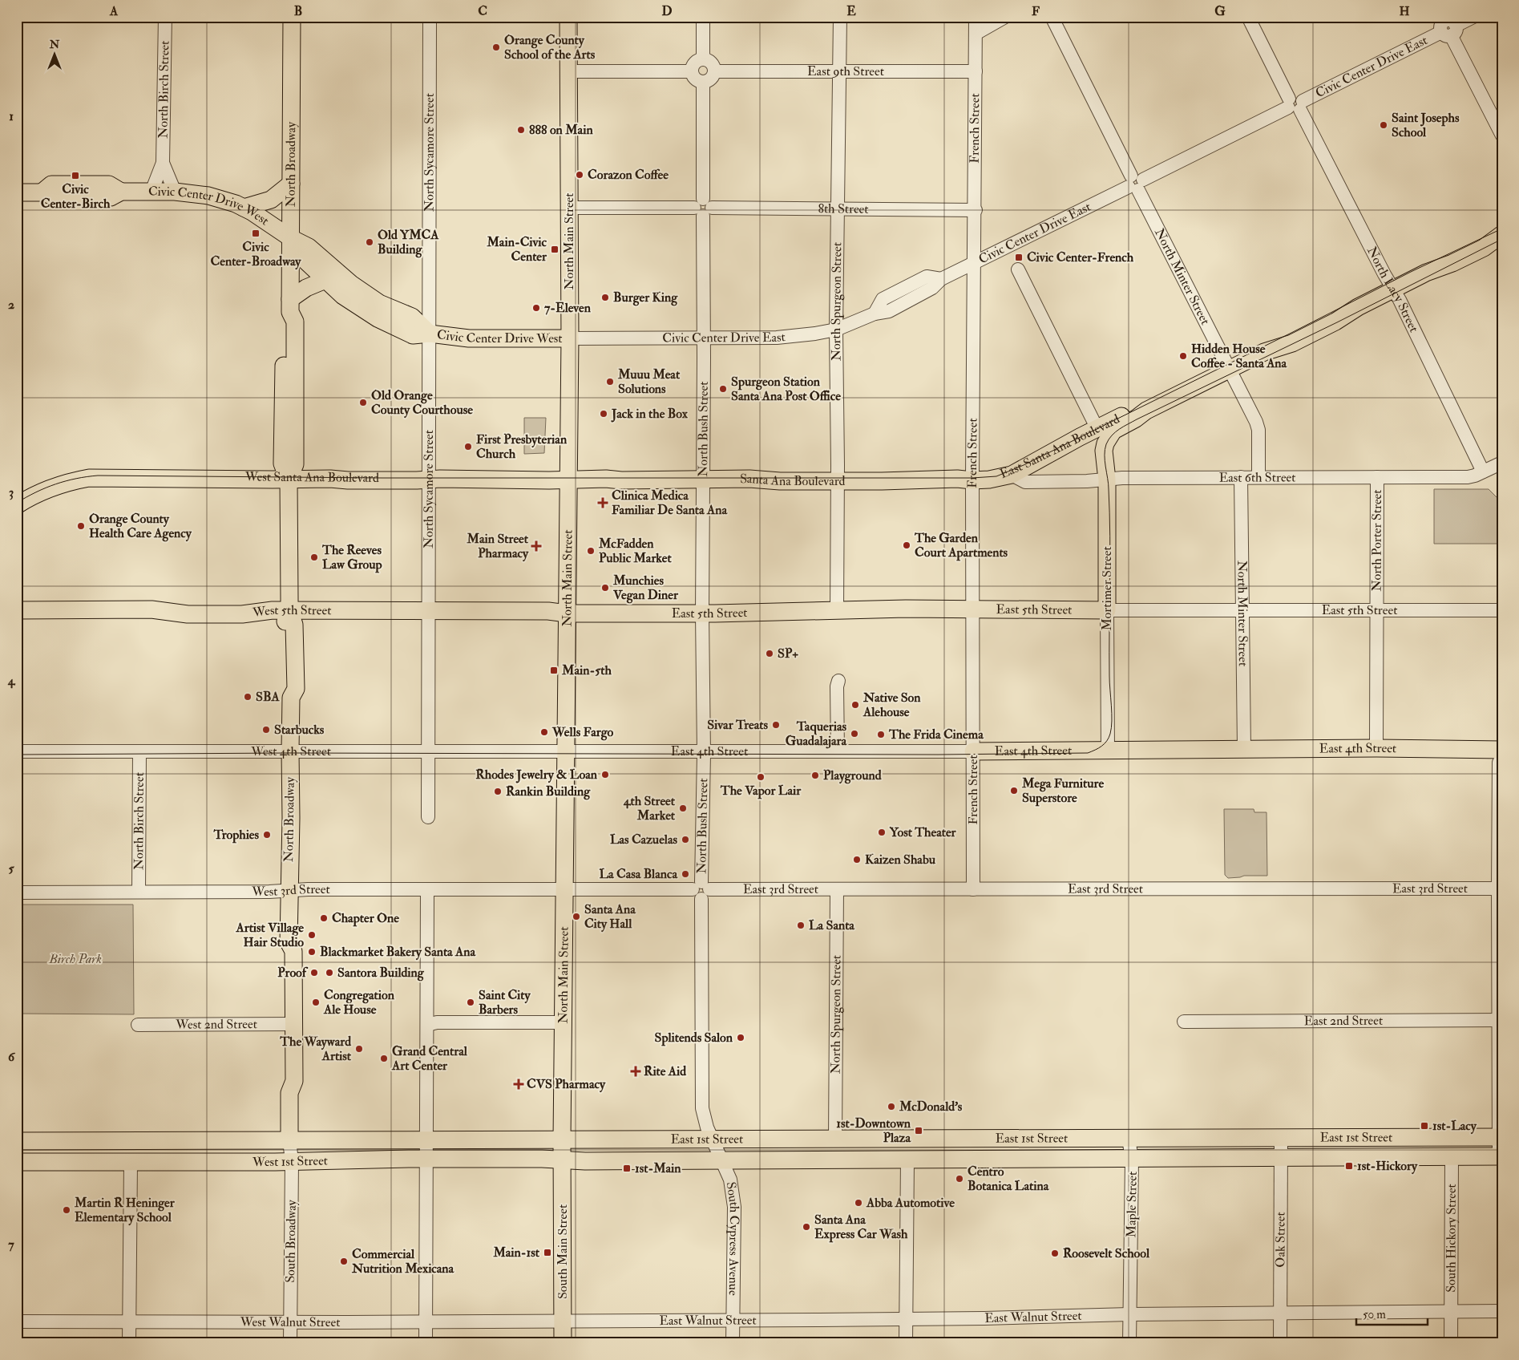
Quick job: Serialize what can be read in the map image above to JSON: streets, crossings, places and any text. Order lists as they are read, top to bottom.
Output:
{
  "streets": {
    "main road": [
      "North Broadway",
      "Civic Center Drive West",
      "North Main Street",
      "East Santa Ana Boulevard",
      "West Santa Ana Boulevard",
      "Santa Ana Boulevard",
      "Mortimer Street",
      "East 5th Street",
      "West 5th Street",
      "East 4th Street",
      "East 1st Street",
      "West 1st Street",
      "South Main Street"
    ],
    "street": [
      "Civic Center Drive East",
      "East 9th Street",
      "North Birch Street",
      "French Street",
      "North Sycamore Street",
      "8th Street",
      "North Minter Street",
      "North Lacy Street",
      "North Spurgeon Street",
      "North Bush Street",
      "East 6th Street",
      "North Porter Street",
      "West 4th Street",
      "East 3rd Street",
      "West 3rd Street",
      "East 2nd Street",
      "West 2nd Street",
      "Maple Street",
      "South Hickory Street",
      "South Cypress Avenue",
      "Oak Street",
      "South Broadway",
      "East Walnut Street",
      "West Walnut Street"
    ]
  },
  "crossings": [
    ["Civic Center Drive East", "French Street"],
    ["Civic Center Drive East", "Civic Center Drive West"],
    ["Civic Center Drive East", "North Main Street"],
    ["Civic Center Drive East", "North Minter Street"],
    ["Civic Center Drive East", "North Lacy Street"],
    ["Civic Center Drive East", "North Spurgeon Street"],
    ["Civic Center Drive East", "North Bush Street"],
    ["East 9th Street", "French Street"],
    ["East 9th Street", "North Spurgeon Street"],
    ["East 9th Street", "North Bush Street"],
    ["North Birch Street", "Civic Center Drive West"],
    ["North Birch Street", "West 4th Street"],
    ["North Birch Street", "West 3rd Street"],
    ["French Street", "8th Street"],
    ["French Street", "East Santa Ana Boulevard"],
    ["French Street", "Santa Ana Boulevard"],
    ["French Street", "East 5th Street"],
    ["French Street", "East 4th Street"],
    ["French Street", "East 3rd Street"],
    ["North Sycamore Street", "Civic Center Drive West"],
    ["North Sycamore Street", "West Santa Ana Boulevard"],
    ["North Sycamore Street", "West 5th Street"],
    ["North Sycamore Street", "West 4th Street"],
    ["North Broadway", "Civic Center Drive West"],
    ["North Broadway", "West Santa Ana Boulevard"],
    ["North Broadway", "West 5th Street"],
    ["North Broadway", "West 4th Street"],
    ["North Broadway", "West 3rd Street"],
    ["North Broadway", "West 2nd Street"],
    ["North Broadway", "West 1st Street"],
    ["North Broadway", "South Broadway"],
    ["Civic Center Drive West", "North Main Street"],
    ["8th Street", "North Main Street"],
    ["8th Street", "North Spurgeon Street"],
    ["8th Street", "North Bush Street"],
    ["North Main Street", "West Santa Ana Boulevard"],
    ["North Main Street", "East 5th Street"],
    ["North Main Street", "West 5th Street"],
    ["North Main Street", "East 4th Street"],
    ["North Main Street", "West 4th Street"],
    ["North Main Street", "East 3rd Street"],
    ["North Main Street", "West 3rd Street"],
    ["North Main Street", "East 1st Street"],
    ["North Main Street", "West 1st Street"],
    ["North Main Street", "South Main Street"],
    ["North Minter Street", "East Santa Ana Boulevard"],
    ["North Minter Street", "East 6th Street"],
    ["North Minter Street", "East 5th Street"],
    ["North Minter Street", "East 4th Street"],
    ["North Lacy Street", "East Santa Ana Boulevard"],
    ["North Lacy Street", "East 6th Street"],
    ["North Spurgeon Street", "Santa Ana Boulevard"],
    ["North Spurgeon Street", "East 5th Street"],
    ["North Spurgeon Street", "East 3rd Street"],
    ["North Spurgeon Street", "East 1st Street"],
    ["North Bush Street", "Santa Ana Boulevard"],
    ["North Bush Street", "East 5th Street"],
    ["North Bush Street", "East 4th Street"],
    ["North Bush Street", "East 3rd Street"],
    ["North Bush Street", "East 1st Street"],
    ["North Bush Street", "South Cypress Avenue"],
    ["East Santa Ana Boulevard", "East 6th Street"],
    ["East Santa Ana Boulevard", "Santa Ana Boulevard"],
    ["East Santa Ana Boulevard", "Mortimer Street"],
    ["East 6th Street", "North Porter Street"],
    ["East 6th Street", "Mortimer Street"],
    ["West Santa Ana Boulevard", "Santa Ana Boulevard"],
    ["North Porter Street", "East 5th Street"],
    ["North Porter Street", "East 4th Street"],
    ["Mortimer Street", "East 5th Street"],
    ["Mortimer Street", "East 4th Street"],
    ["East 5th Street", "West 5th Street"],
    ["East 4th Street", "West 4th Street"],
    ["East 3rd Street", "West 3rd Street"],
    ["East 1st Street", "West 1st Street"],
    ["East 1st Street", "Maple Street"],
    ["East 1st Street", "South Hickory Street"],
    ["East 1st Street", "South Cypress Avenue"],
    ["East 1st Street", "Oak Street"],
    ["East 1st Street", "South Main Street"],
    ["West 1st Street", "South Broadway"],
    ["West 1st Street", "South Main Street"],
    ["Maple Street", "East Walnut Street"],
    ["South Hickory Street", "East Walnut Street"],
    ["South Cypress Avenue", "East Walnut Street"],
    ["Oak Street", "East Walnut Street"],
    ["South Broadway", "West Walnut Street"],
    ["South Main Street", "East Walnut Street"],
    ["South Main Street", "West Walnut Street"],
    ["East Walnut Street", "West Walnut Street"]
  ],
  "parks": ["Birch Park"],
  "places": {
    "other": [
      "Orange County School of the Arts",
      "Saint Josephs School",
      "888 on Main",
      "Corazon Coffee",
      "Old YMCA Building",
      "Burger King",
      "7-Eleven",
      "Hidden House Coffee - Santa Ana",
      "Muuu Meat Solutions",
      "Spurgeon Station Santa Ana Post Office",
      "Old Orange County Courthouse",
      "Jack in the Box",
      "First Presbyterian Church",
      "Orange County Health Care Agency",
      "The Garden Court Apartments",
      "McFadden Public Market",
      "The Reeves Law Group",
      "Munchies Vegan Diner",
      "SP+",
      "SBA",
      "Native Son Alehouse",
      "Sivar Treats",
      "Starbucks",
      "Wells Fargo",
      "Taquerias Guadalajara",
      "The Frida Cinema",
      "Rhodes Jewelry & Loan",
      "Playground",
      "The Vapor Lair",
      "Mega Furniture Superstore",
      "Rankin Building",
      "4th Street Market",
      "Yost Theater",
      "Trophies",
      "Las Cazuelas",
      "Kaizen Shabu",
      "La Casa Blanca",
      "Santa Ana City Hall",
      "Chapter One",
      "La Santa",
      "Artist Village Hair Studio",
      "Blackmarket Bakery Santa Ana",
      "Proof",
      "Santora Building",
      "Congregation Ale House",
      "Saint City Barbers",
      "Splitends Salon",
      "The Wayward Artist",
      "Grand Central Art Center",
      "McDonald's",
      "Centro Botanica Latina",
      "Abba Automotive",
      "Martin R Heninger Elementary School",
      "Santa Ana Express Car Wash",
      "Roosevelt School",
      "Commercial Nutrition Mexicana"
    ],
    "transit": [
      "Civic Center-Birch",
      "Civic Center-Broadway",
      "Main-Civic Center",
      "Civic Center-French",
      "Main-5th",
      "1st-Lacy",
      "1st-Downtown Plaza",
      "1st-Hickory",
      "1st-Main",
      "Main-1st"
    ],
    "health": [
      "Clinica Medica Familiar De Santa Ana",
      "Main Street Pharmacy",
      "Rite Aid",
      "CVS Pharmacy"
    ]
  },
  "scale_bar": "50 m",
  "north": "top",
  "grid": {
    "columns": [
      "A",
      "B",
      "C",
      "D",
      "E",
      "F",
      "G",
      "H"
    ],
    "rows": [
      "1",
      "2",
      "3",
      "4",
      "5",
      "6",
      "7"
    ]
  }
}
